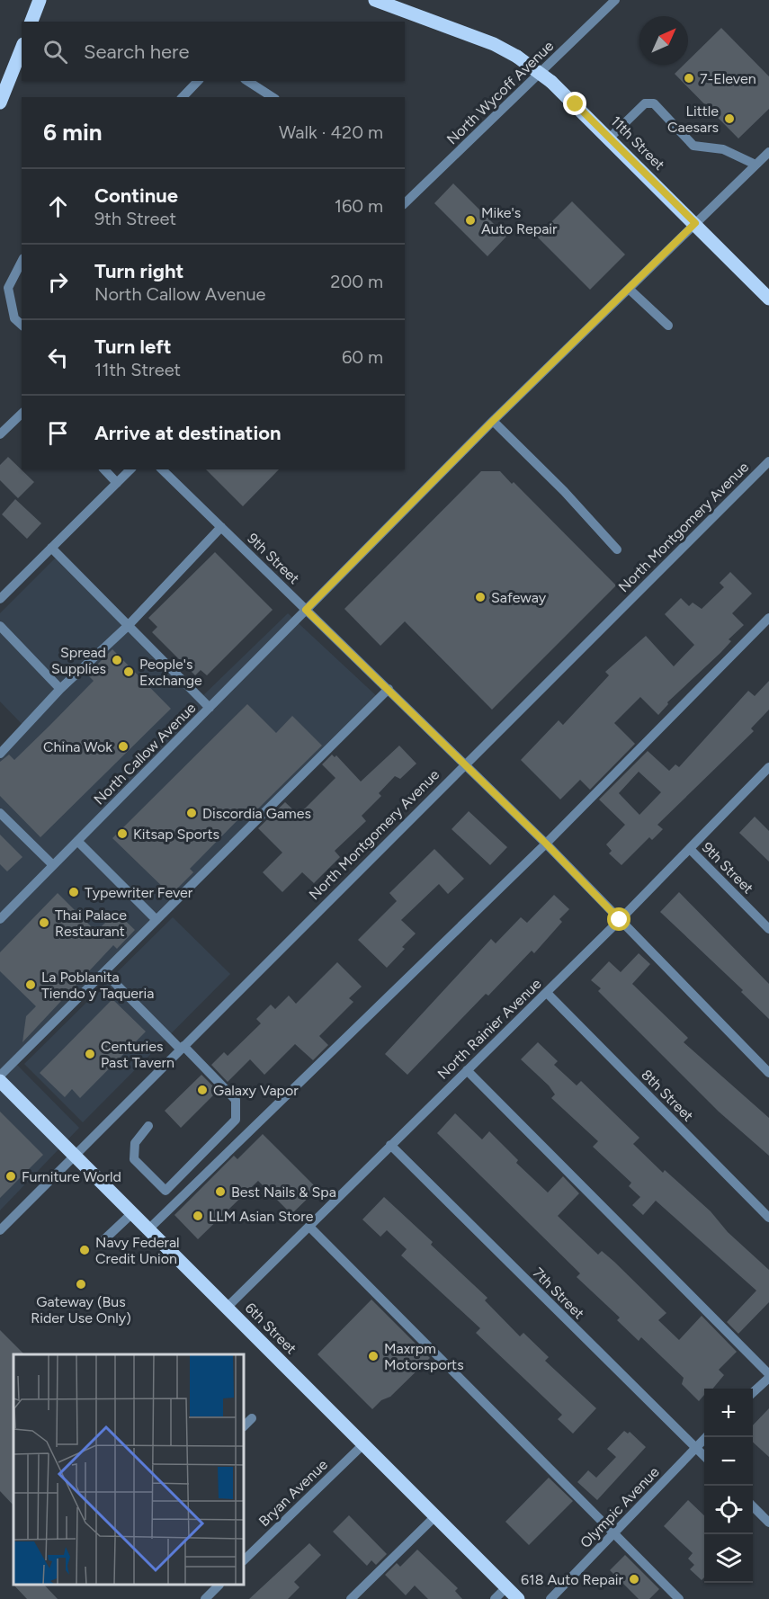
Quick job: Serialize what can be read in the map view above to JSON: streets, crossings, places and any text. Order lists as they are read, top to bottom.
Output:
{
  "streets": {
    "main road": ["11th Street", "6th Street"],
    "street": [
      "North Wycoff Avenue",
      "North Montgomery Avenue",
      "9th Street",
      "North Callow Avenue",
      "North Rainier Avenue",
      "8th Street",
      "7th Street",
      "Bryan Avenue",
      "Olympic Avenue"
    ]
  },
  "crossings": [
    ["11th Street", "North Callow Avenue"],
    ["North Montgomery Avenue", "9th Street"],
    ["North Montgomery Avenue", "6th Street"],
    ["9th Street", "North Callow Avenue"],
    ["9th Street", "North Rainier Avenue"],
    ["North Rainier Avenue", "8th Street"],
    ["North Rainier Avenue", "7th Street"],
    ["North Rainier Avenue", "6th Street"],
    ["7th Street", "Olympic Avenue"],
    ["6th Street", "Bryan Avenue"]
  ],
  "places": [
    "7-Eleven",
    "Little Caesars",
    "Mike's Auto Repair",
    "Safeway",
    "Spread Supplies",
    "People's Exchange",
    "China Wok",
    "Discordia Games",
    "Kitsap Sports",
    "Typewriter Fever",
    "Thai Palace Restaurant",
    "La Poblanita Tiendo y Taqueria",
    "Centuries Past Tavern",
    "Galaxy Vapor",
    "Furniture World",
    "Best Nails & Spa",
    "LLM Asian Store",
    "Navy Federal Credit Union",
    "Gateway (Bus Rider Use Only)",
    "Maxrpm Motorsports",
    "618 Auto Repair"
  ],
  "north": "top right",
  "page": {
    "search": "Search here",
    "heading": ["6 min", "Walk · 420 m"],
    "list": [
      ["Continue", "9th Street", "160 m"],
      ["Turn right", "North Callow Avenue", "200 m"],
      ["Turn left", "11th Street", "60 m"],
      "Arrive at destination"
    ],
    "map_buttons": ["+", "−"]
  }
}
